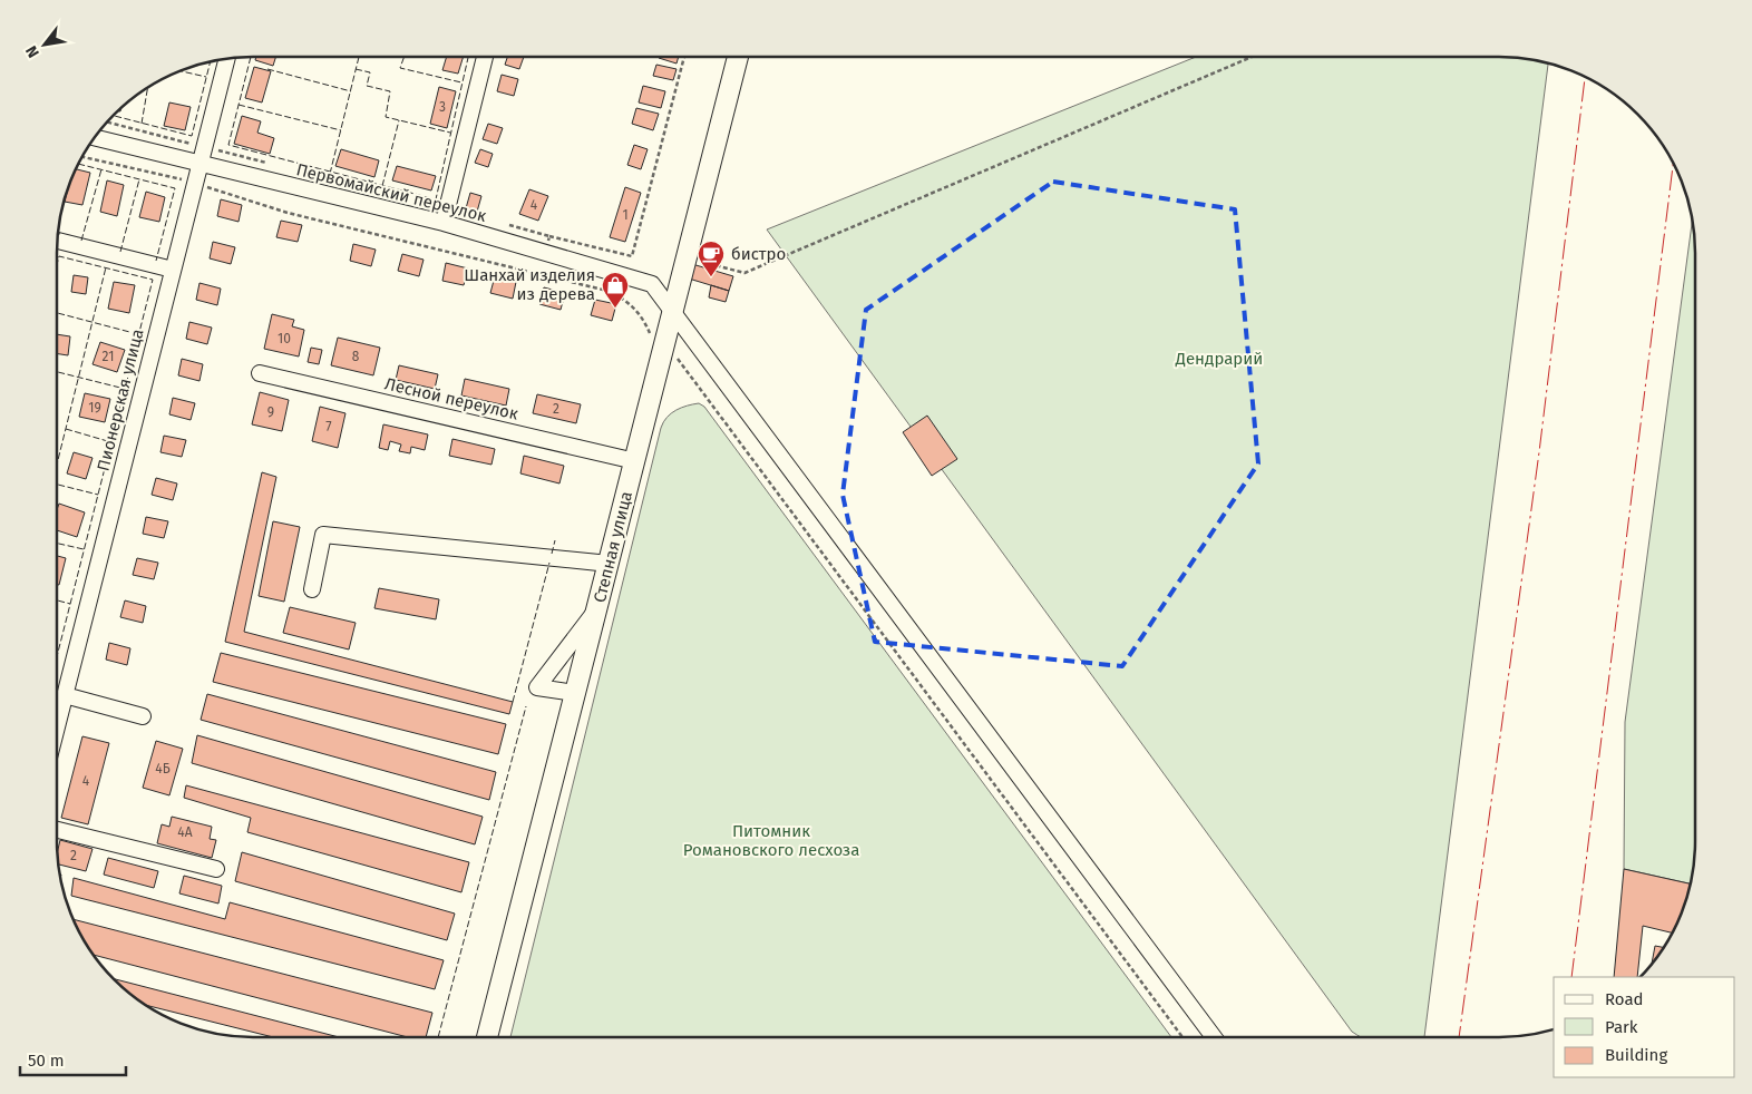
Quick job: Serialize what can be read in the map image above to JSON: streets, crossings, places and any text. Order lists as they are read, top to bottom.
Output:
{
  "streets": {
    "main road": ["Степная улица"],
    "street": ["Первомайский переулок", "Лесной переулок", "Пионерская улица"]
  },
  "crossings": [
    ["Первомайский переулок", "Пионерская улица"],
    ["Первомайский переулок", "Степная улица"],
    ["Лесной переулок", "Степная улица"]
  ],
  "parks": ["Дендрарий", "Питомник Романовского лесхоза"],
  "places": {
    "cafe": ["бистро"],
    "shop": ["Шанхай изделия из дерева"]
  },
  "house_numbers": [
    "3",
    "4",
    "1",
    "10",
    "21",
    "8",
    "19",
    "2",
    "9",
    "7",
    "4Б",
    "4",
    "4А",
    "2"
  ],
  "legend": ["Road", "Park", "Building"],
  "scale_bar": "50 m",
  "north": "bottom left"
}
